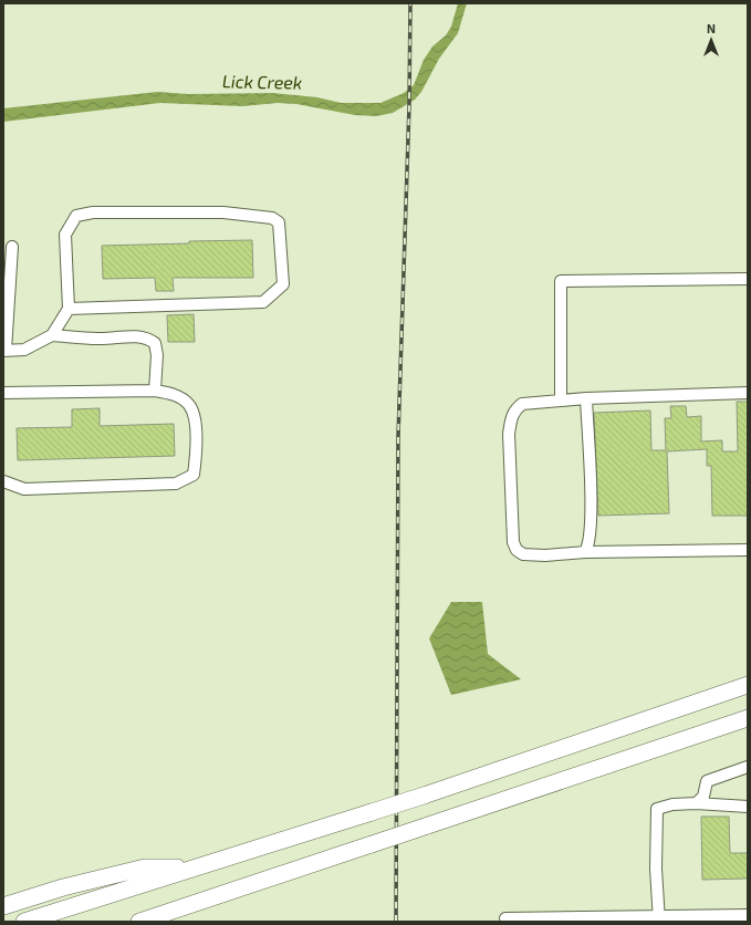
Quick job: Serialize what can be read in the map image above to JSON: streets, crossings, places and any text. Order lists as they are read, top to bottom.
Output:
{
  "water": ["Lick Creek"],
  "north": "top"
}
